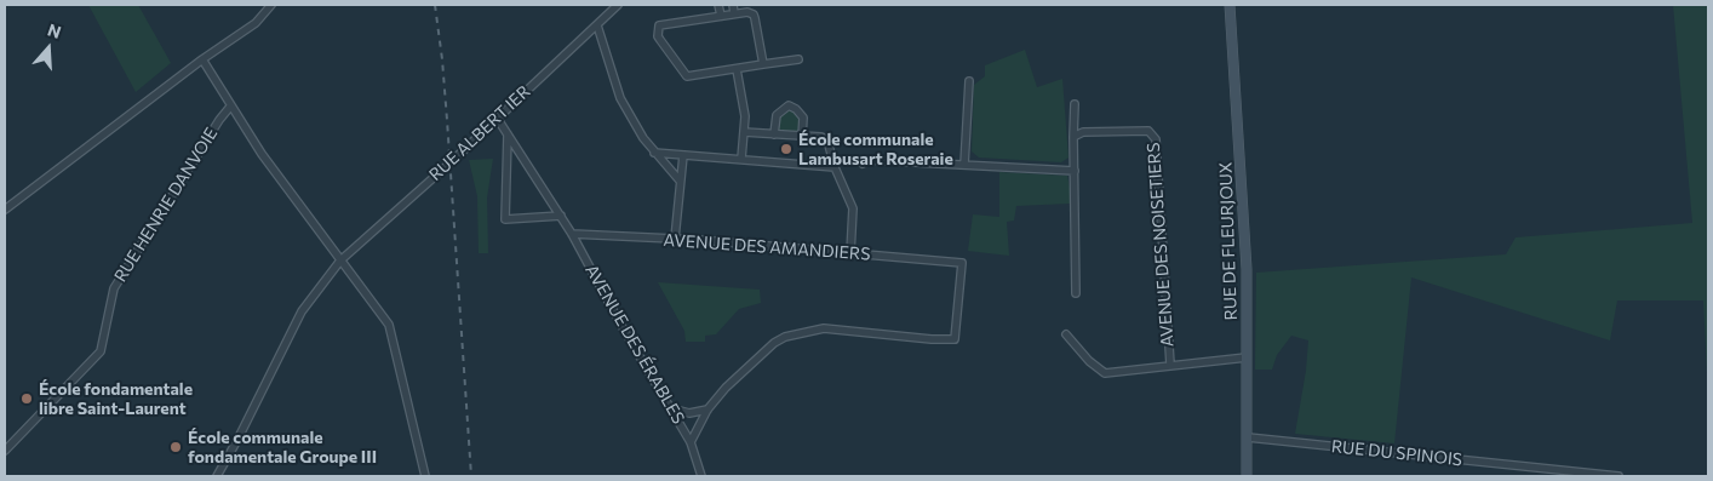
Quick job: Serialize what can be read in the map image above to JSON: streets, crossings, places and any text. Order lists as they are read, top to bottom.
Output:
{
  "streets": {
    "street": [
      "RUE ALBERT IER",
      "RUE HENRIE DANVOIE",
      "RUE DE FLEURJOUX",
      "AVENUE DES NOISETIERS",
      "AVENUE DES AMANDIERS",
      "AVENUE DES ÉRABLES",
      "RUE DU SPINOIS"
    ]
  },
  "crossings": [
    ["RUE ALBERT IER", "AVENUE DES ÉRABLES"],
    ["RUE DE FLEURJOUX", "AVENUE DES NOISETIERS"],
    ["RUE DE FLEURJOUX", "RUE DU SPINOIS"],
    ["AVENUE DES AMANDIERS", "AVENUE DES ÉRABLES"]
  ],
  "places": ["École communale Lambusart Roseraie", "École fondamentale libre Saint-Laurent", "École communale fondamentale Groupe III"],
  "north": "top"
}
